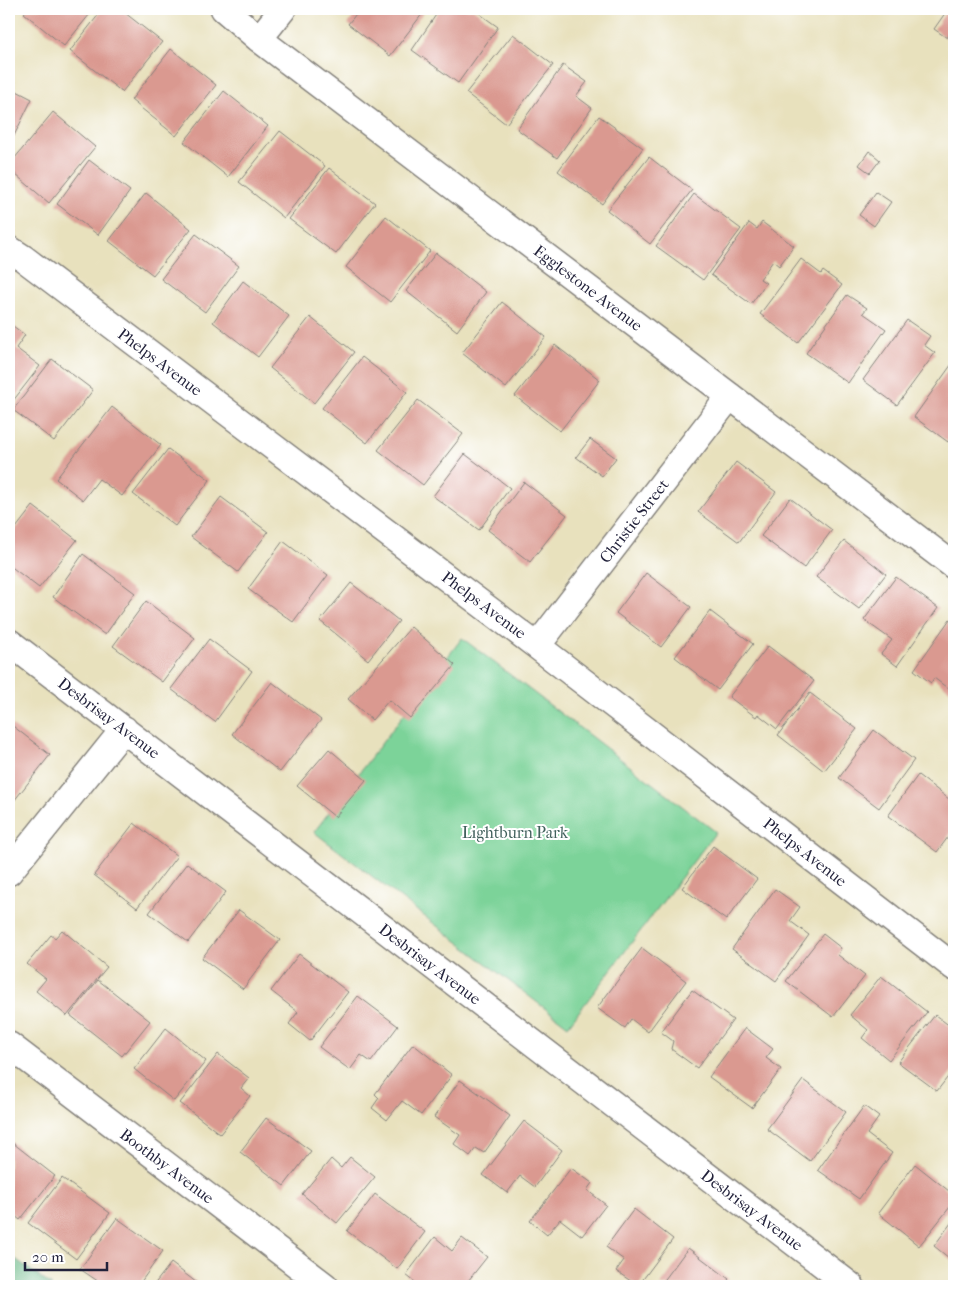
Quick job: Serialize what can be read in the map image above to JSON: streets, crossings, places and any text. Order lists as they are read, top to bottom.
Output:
{
  "streets": {
    "street": [
      "Egglestone Avenue",
      "Phelps Avenue",
      "Christie Street",
      "Desbrisay Avenue",
      "Boothby Avenue"
    ]
  },
  "crossings": [
    ["Egglestone Avenue", "Christie Street"],
    ["Phelps Avenue", "Christie Street"]
  ],
  "parks": ["Lightburn Park"],
  "scale_bar": "20 m"
}
